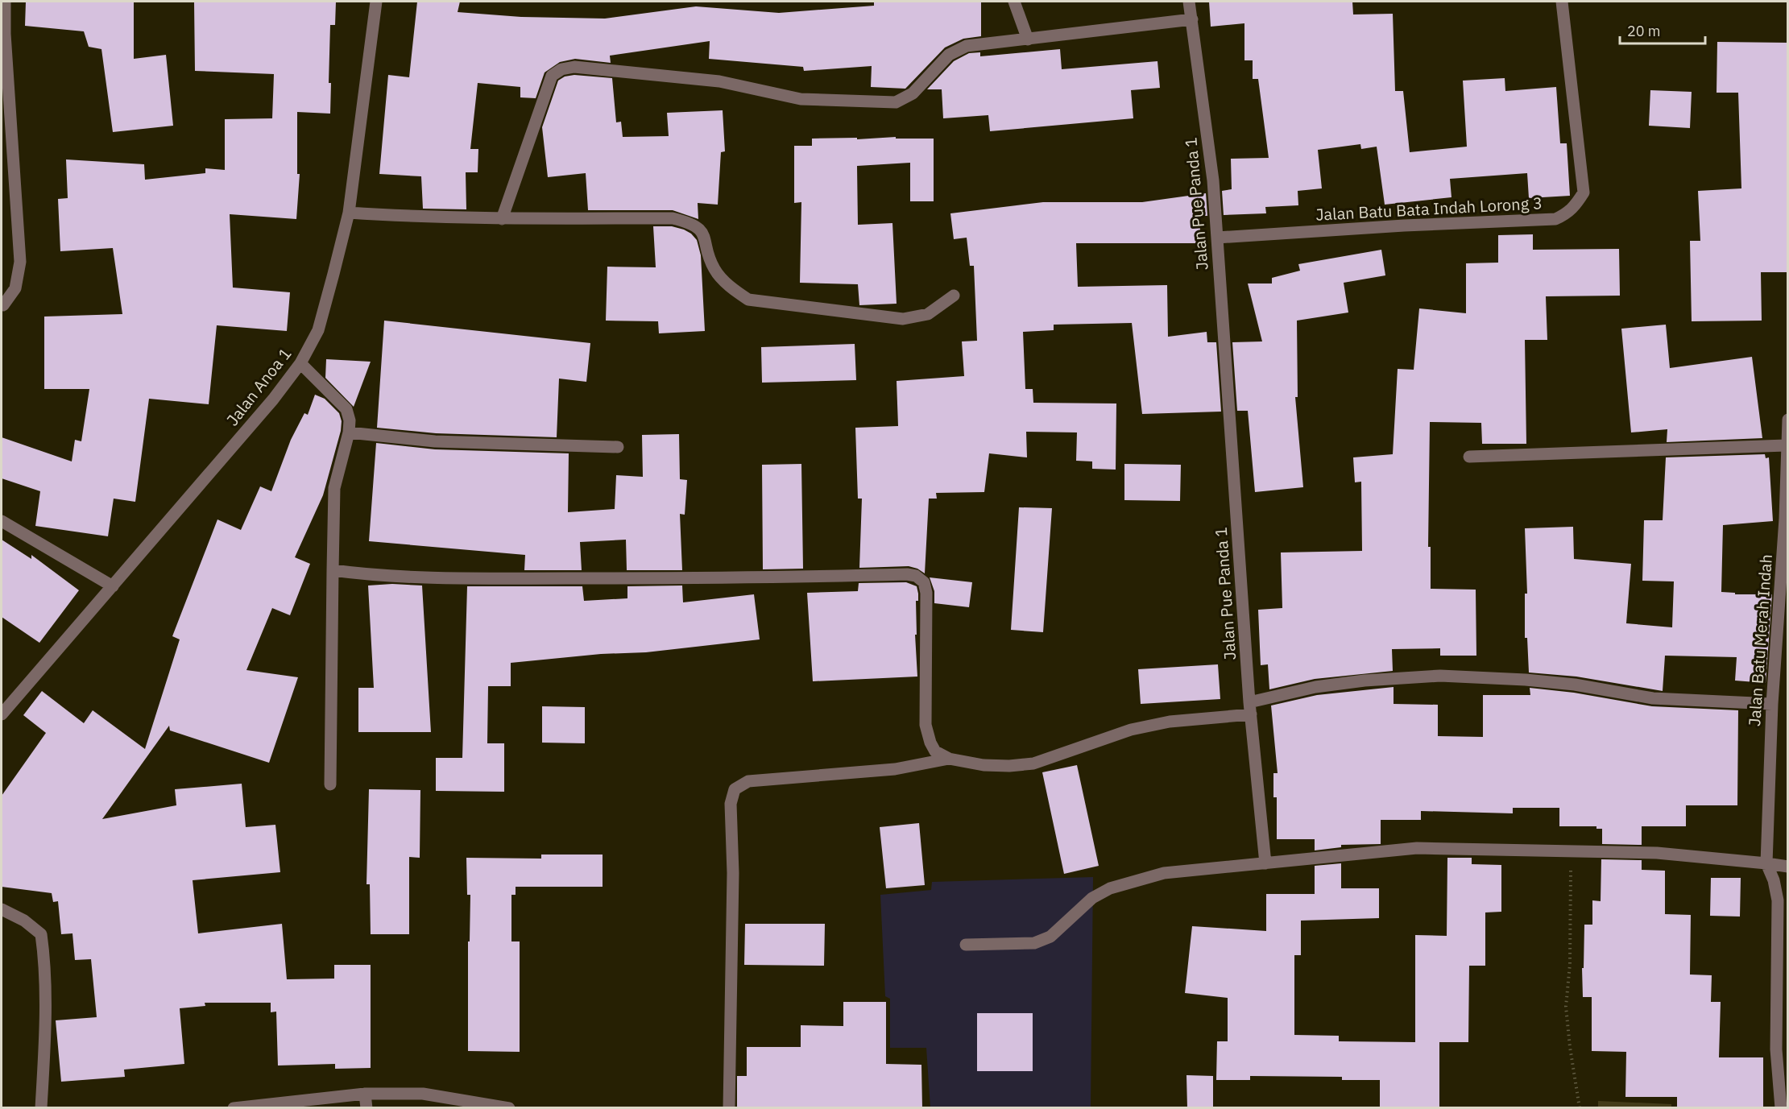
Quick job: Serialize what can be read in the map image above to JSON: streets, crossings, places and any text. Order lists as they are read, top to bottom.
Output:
{
  "streets": {
    "street": [
      "Jalan Pue Panda 1",
      "Jalan Batu Bata Indah Lorong 3",
      "Jalan Anoa 1",
      "Jalan Batu Merah Indah"
    ]
  },
  "crossings": [
    ["Jalan Pue Panda 1", "Jalan Batu Bata Indah Lorong 3"]
  ],
  "scale_bar": "20 m"
}
